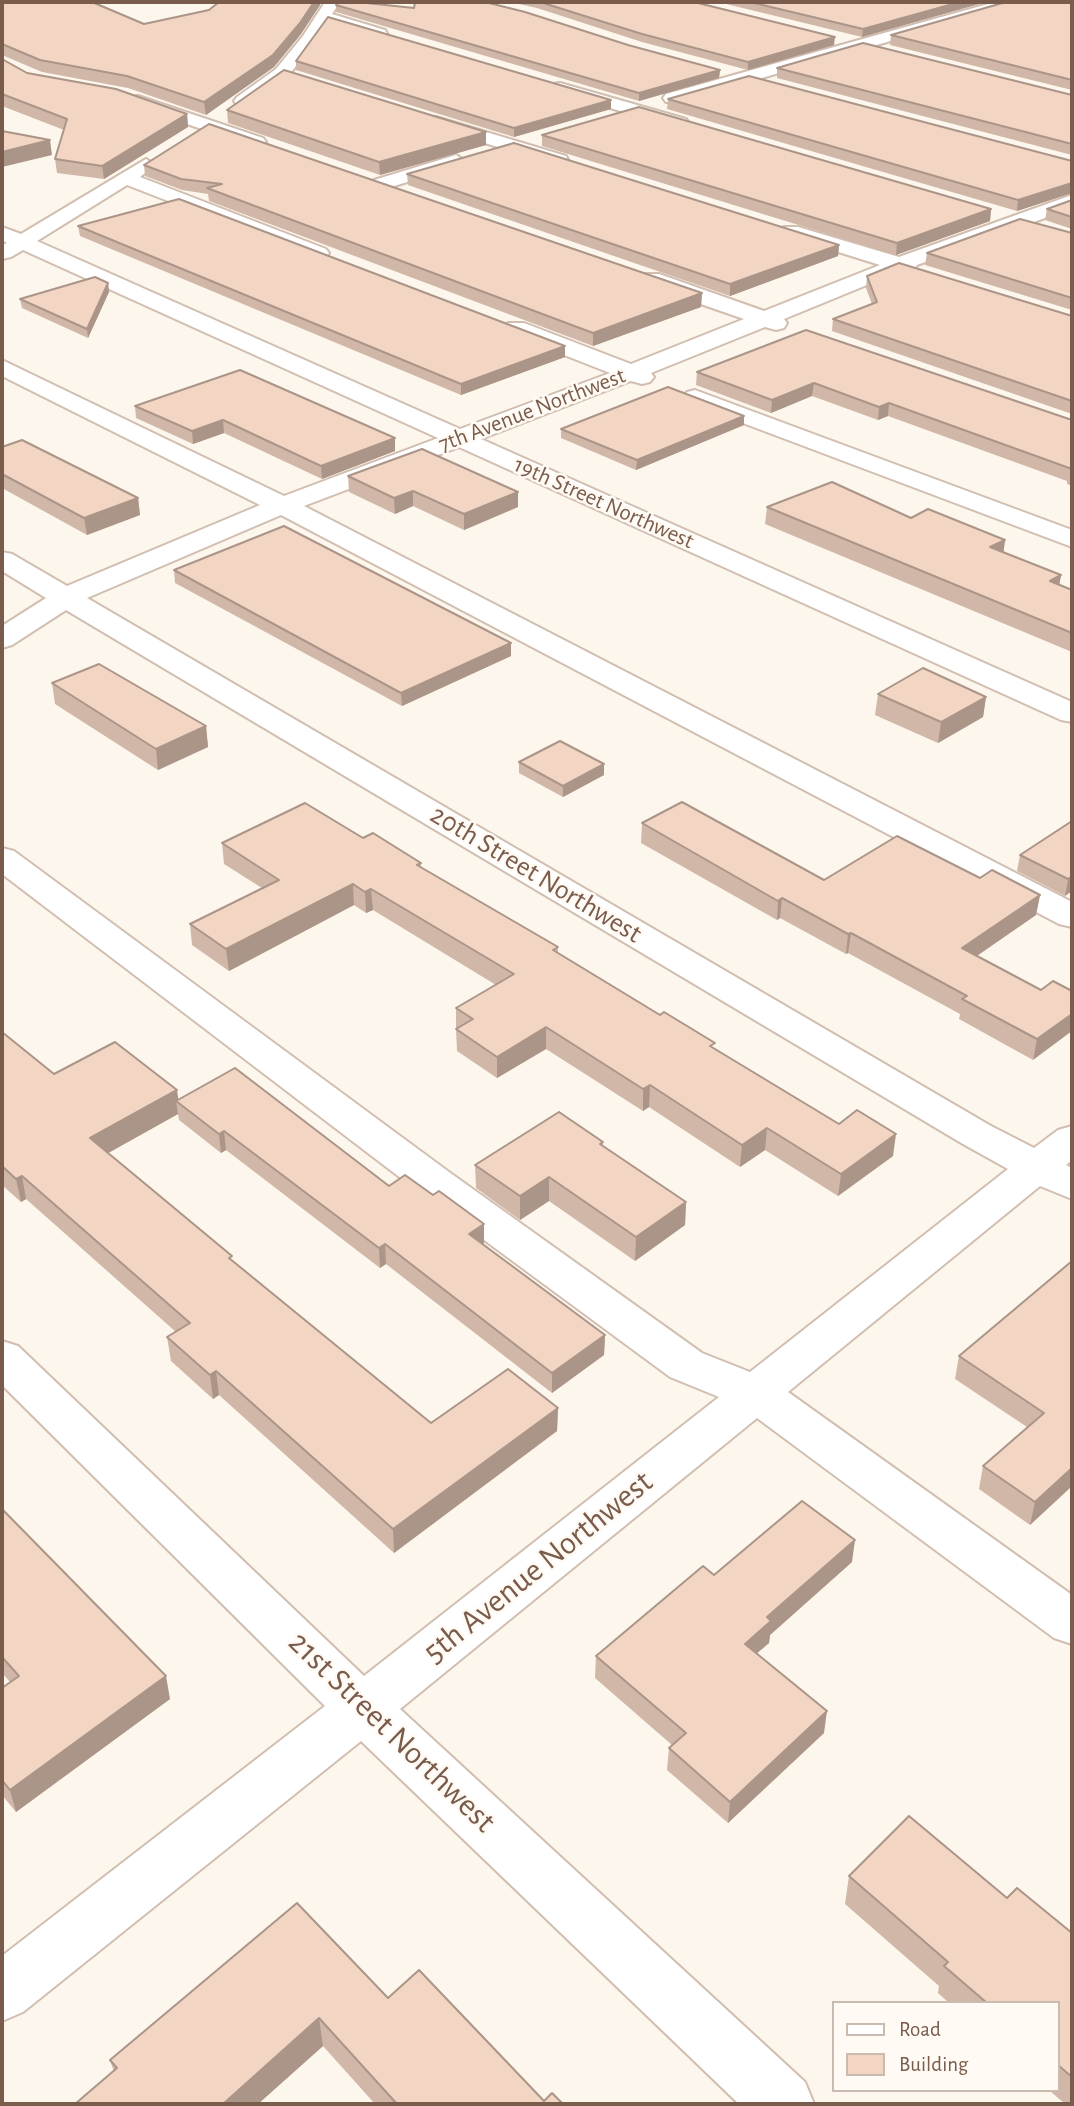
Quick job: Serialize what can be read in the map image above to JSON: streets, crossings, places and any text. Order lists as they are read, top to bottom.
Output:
{
  "streets": {
    "street": [
      "7th Avenue Northwest",
      "19th Street Northwest",
      "20th Street Northwest",
      "5th Avenue Northwest",
      "21st Street Northwest"
    ]
  },
  "crossings": [
    ["7th Avenue Northwest", "19th Street Northwest"],
    ["7th Avenue Northwest", "20th Street Northwest"],
    ["20th Street Northwest", "5th Avenue Northwest"],
    ["5th Avenue Northwest", "21st Street Northwest"]
  ],
  "legend": ["Road", "Building"]
}
